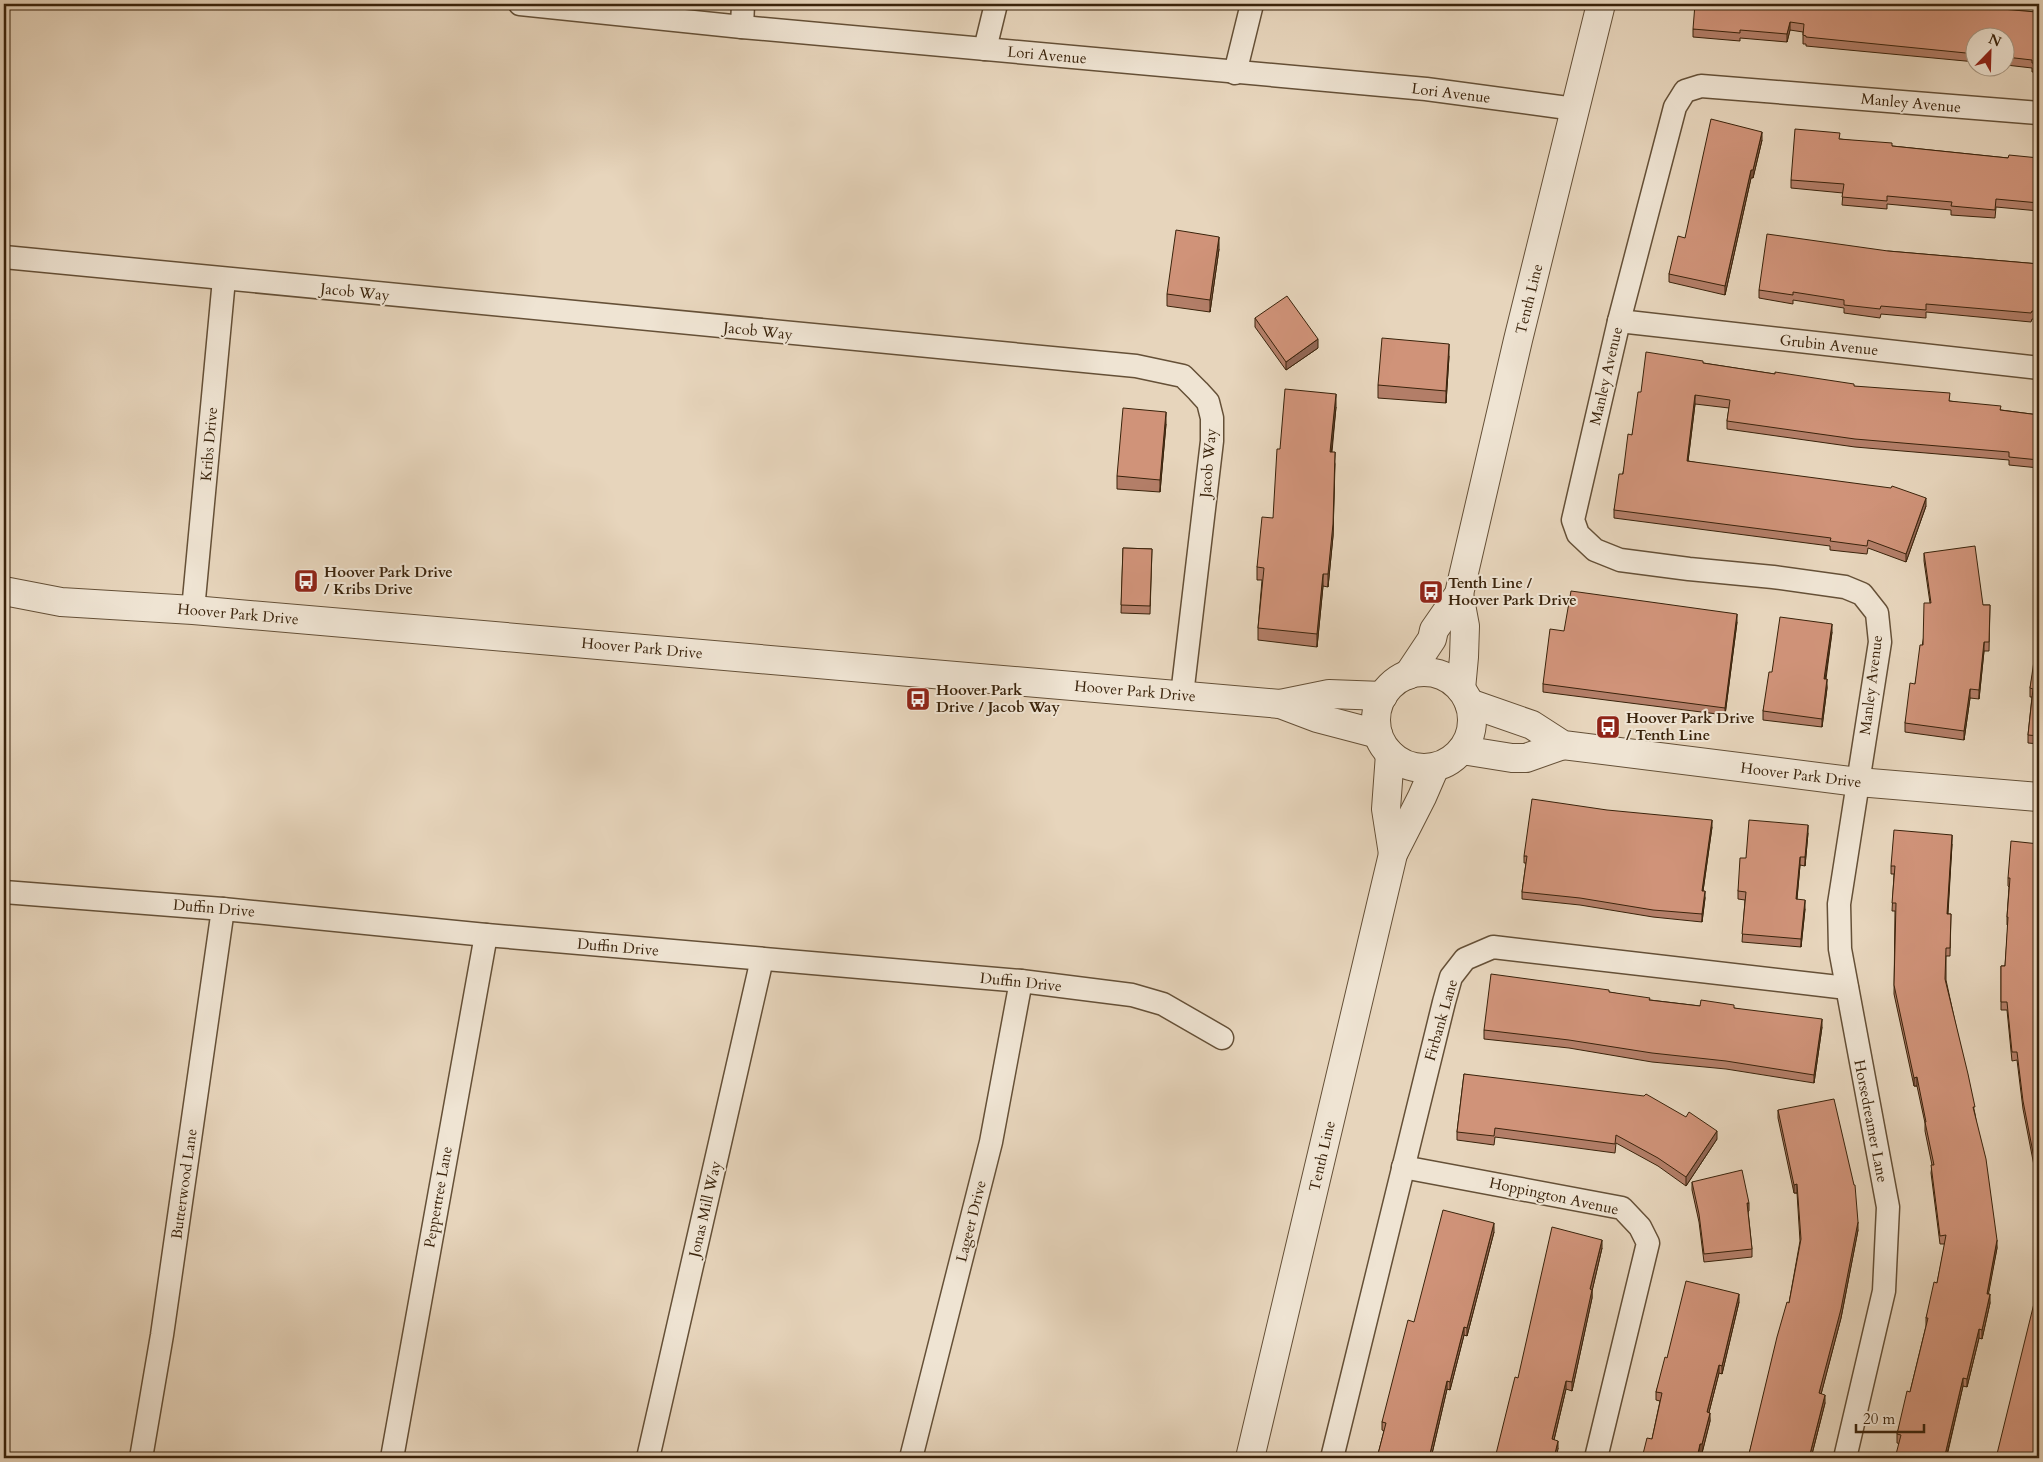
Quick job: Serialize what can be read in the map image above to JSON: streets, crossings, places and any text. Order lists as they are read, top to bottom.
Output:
{
  "streets": {
    "street": [
      "Lori Avenue",
      "Manley Avenue",
      "Jacob Way",
      "Tenth Line",
      "Grubin Avenue",
      "Kribs Drive",
      "Hoover Park Drive",
      "Duffin Drive",
      "Firbank Lane",
      "Horsedreamer Lane",
      "Butterwood Lane",
      "Hoppington Avenue",
      "Peppertree Lane",
      "Jonas Mill Way",
      "Lageer Drive"
    ]
  },
  "crossings": [
    ["Lori Avenue", "Tenth Line"],
    ["Manley Avenue", "Grubin Avenue"],
    ["Manley Avenue", "Hoover Park Drive"],
    ["Manley Avenue", "Horsedreamer Lane"],
    ["Jacob Way", "Kribs Drive"],
    ["Jacob Way", "Hoover Park Drive"],
    ["Tenth Line", "Hoover Park Drive"],
    ["Kribs Drive", "Hoover Park Drive"],
    ["Hoover Park Drive", "Horsedreamer Lane"],
    ["Duffin Drive", "Butterwood Lane"],
    ["Duffin Drive", "Peppertree Lane"],
    ["Duffin Drive", "Jonas Mill Way"],
    ["Duffin Drive", "Lageer Drive"],
    ["Firbank Lane", "Horsedreamer Lane"],
    ["Firbank Lane", "Hoppington Avenue"]
  ],
  "places": {
    "bus stop": [
      "Hoover Park Drive / Kribs Drive",
      "Tenth Line / Hoover Park Drive",
      "Hoover Park Drive / Jacob Way",
      "Hoover Park Drive / Tenth Line"
    ]
  },
  "scale_bar": "20 m",
  "north": "top right"
}
